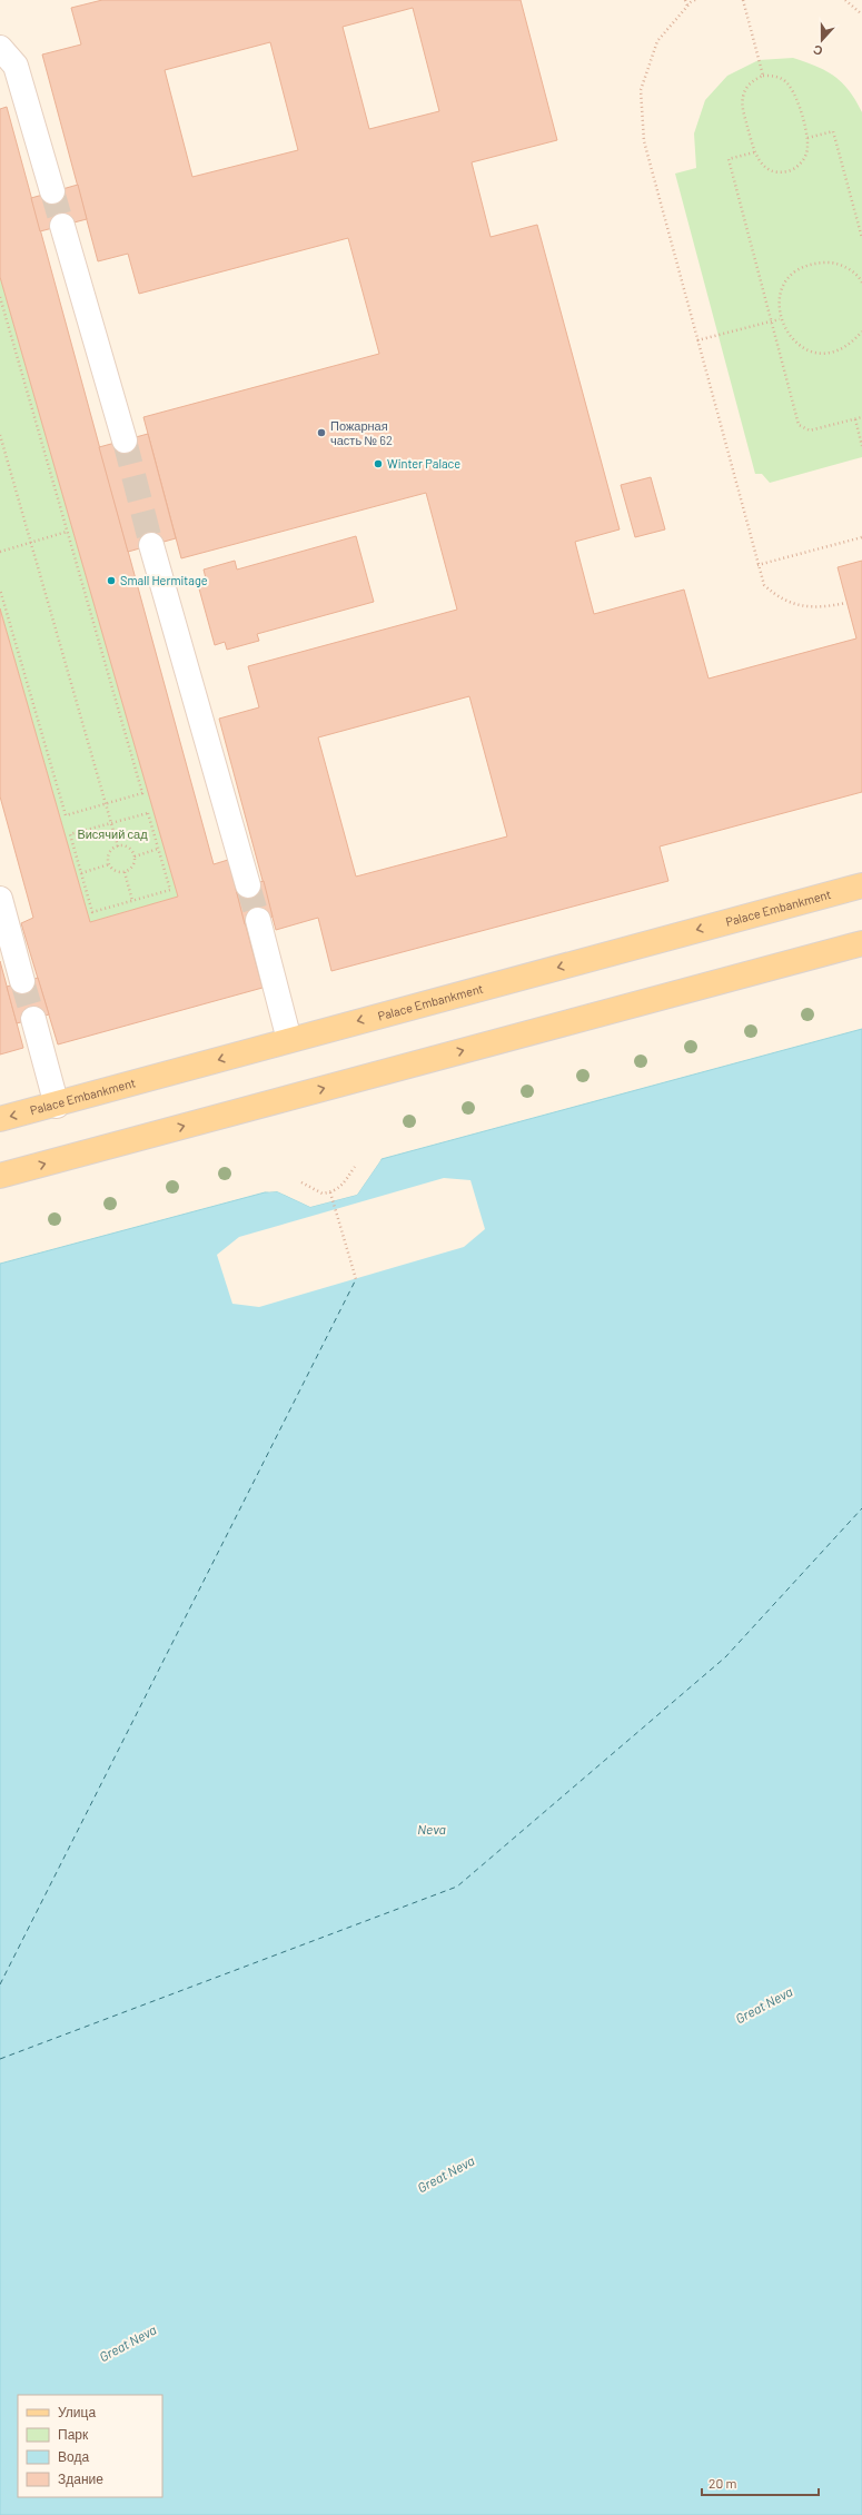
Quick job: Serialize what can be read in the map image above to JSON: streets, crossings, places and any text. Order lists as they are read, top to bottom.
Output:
{
  "streets": {
    "main road": ["Palace Embankment"]
  },
  "water": ["Neva", "Great Neva"],
  "parks": ["Висячий сад"],
  "places": ["Пожарная часть № 62", "Winter Palace", "Small Hermitage"],
  "legend": [
    "Улица",
    "Парк",
    "Вода",
    "Здание"
  ],
  "scale_bar": "20 m",
  "north": "bottom"
}
